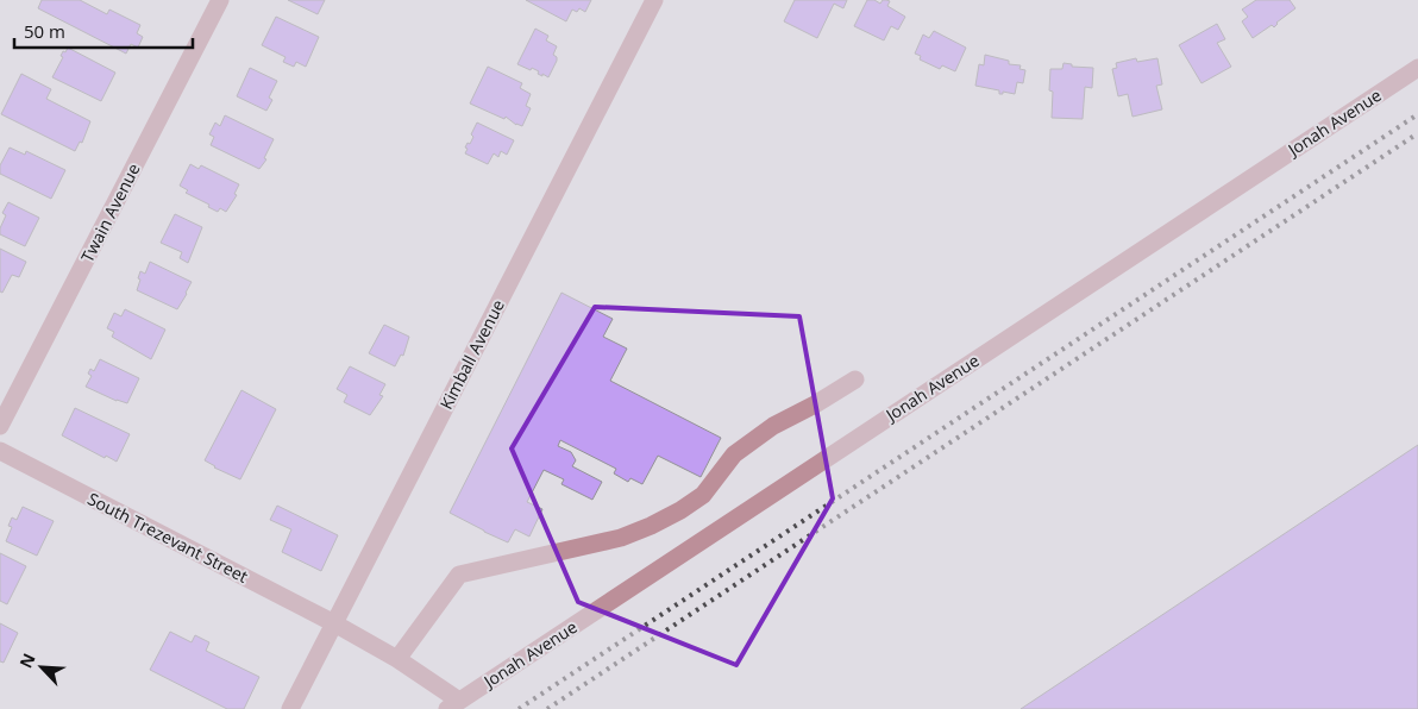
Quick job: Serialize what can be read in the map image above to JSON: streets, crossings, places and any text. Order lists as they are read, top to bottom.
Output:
{
  "streets": {
    "street": [
      "Jonah Avenue",
      "Twain Avenue",
      "Kimball Avenue",
      "South Trezevant Street"
    ]
  },
  "crossings": [
    ["Jonah Avenue", "South Trezevant Street"],
    ["Kimball Avenue", "South Trezevant Street"]
  ],
  "scale_bar": "50 m",
  "north": "top left"
}
